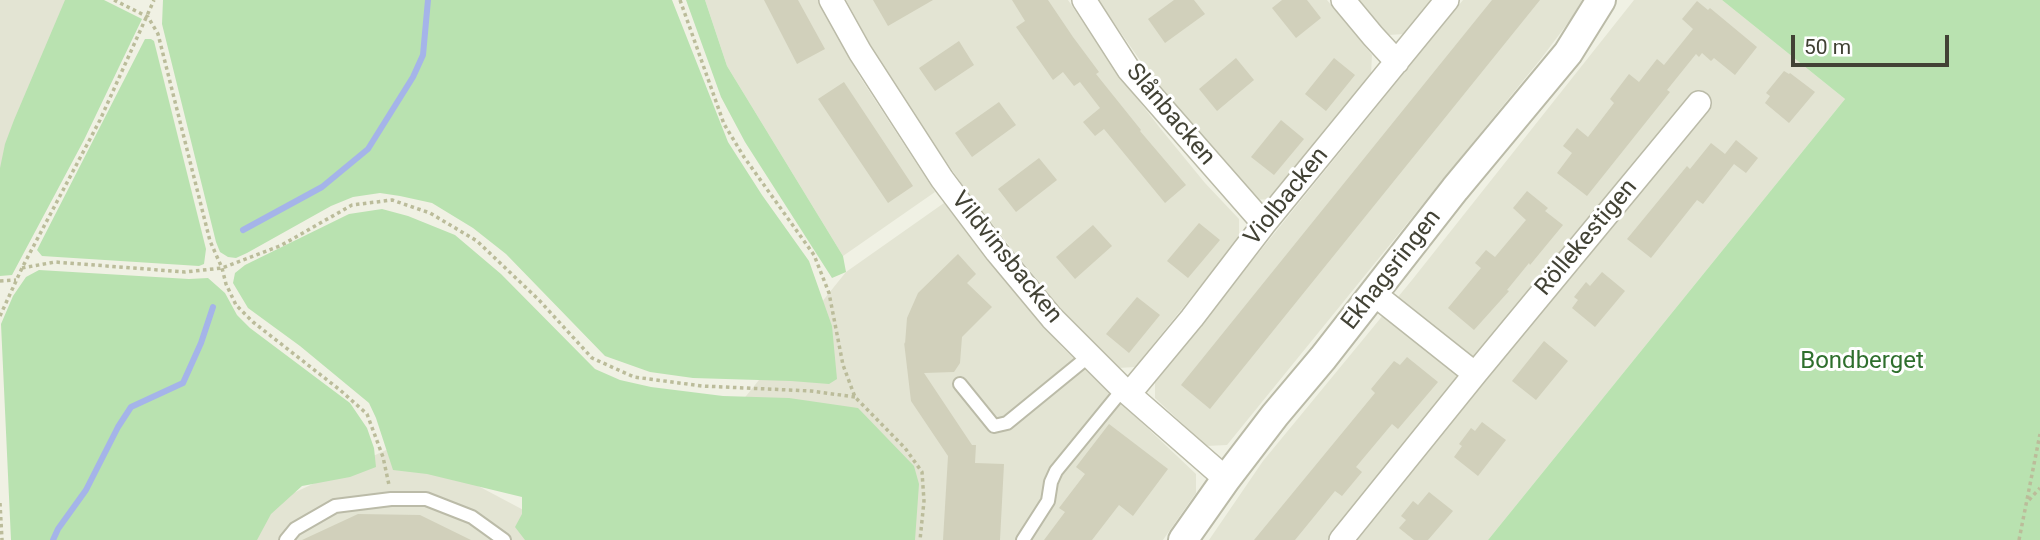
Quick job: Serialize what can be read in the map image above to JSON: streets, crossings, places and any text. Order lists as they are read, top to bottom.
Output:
{
  "streets": {
    "street": [
      "Slånbacken",
      "Violbacken",
      "Röllekestigen",
      "Vildvinsbacken",
      "Ekhagsringen"
    ]
  },
  "crossings": [
    ["Slånbacken", "Violbacken"],
    ["Violbacken", "Vildvinsbacken"],
    ["Vildvinsbacken", "Ekhagsringen"]
  ],
  "parks": ["Bondberget"],
  "scale_bar": "50 m"
}
